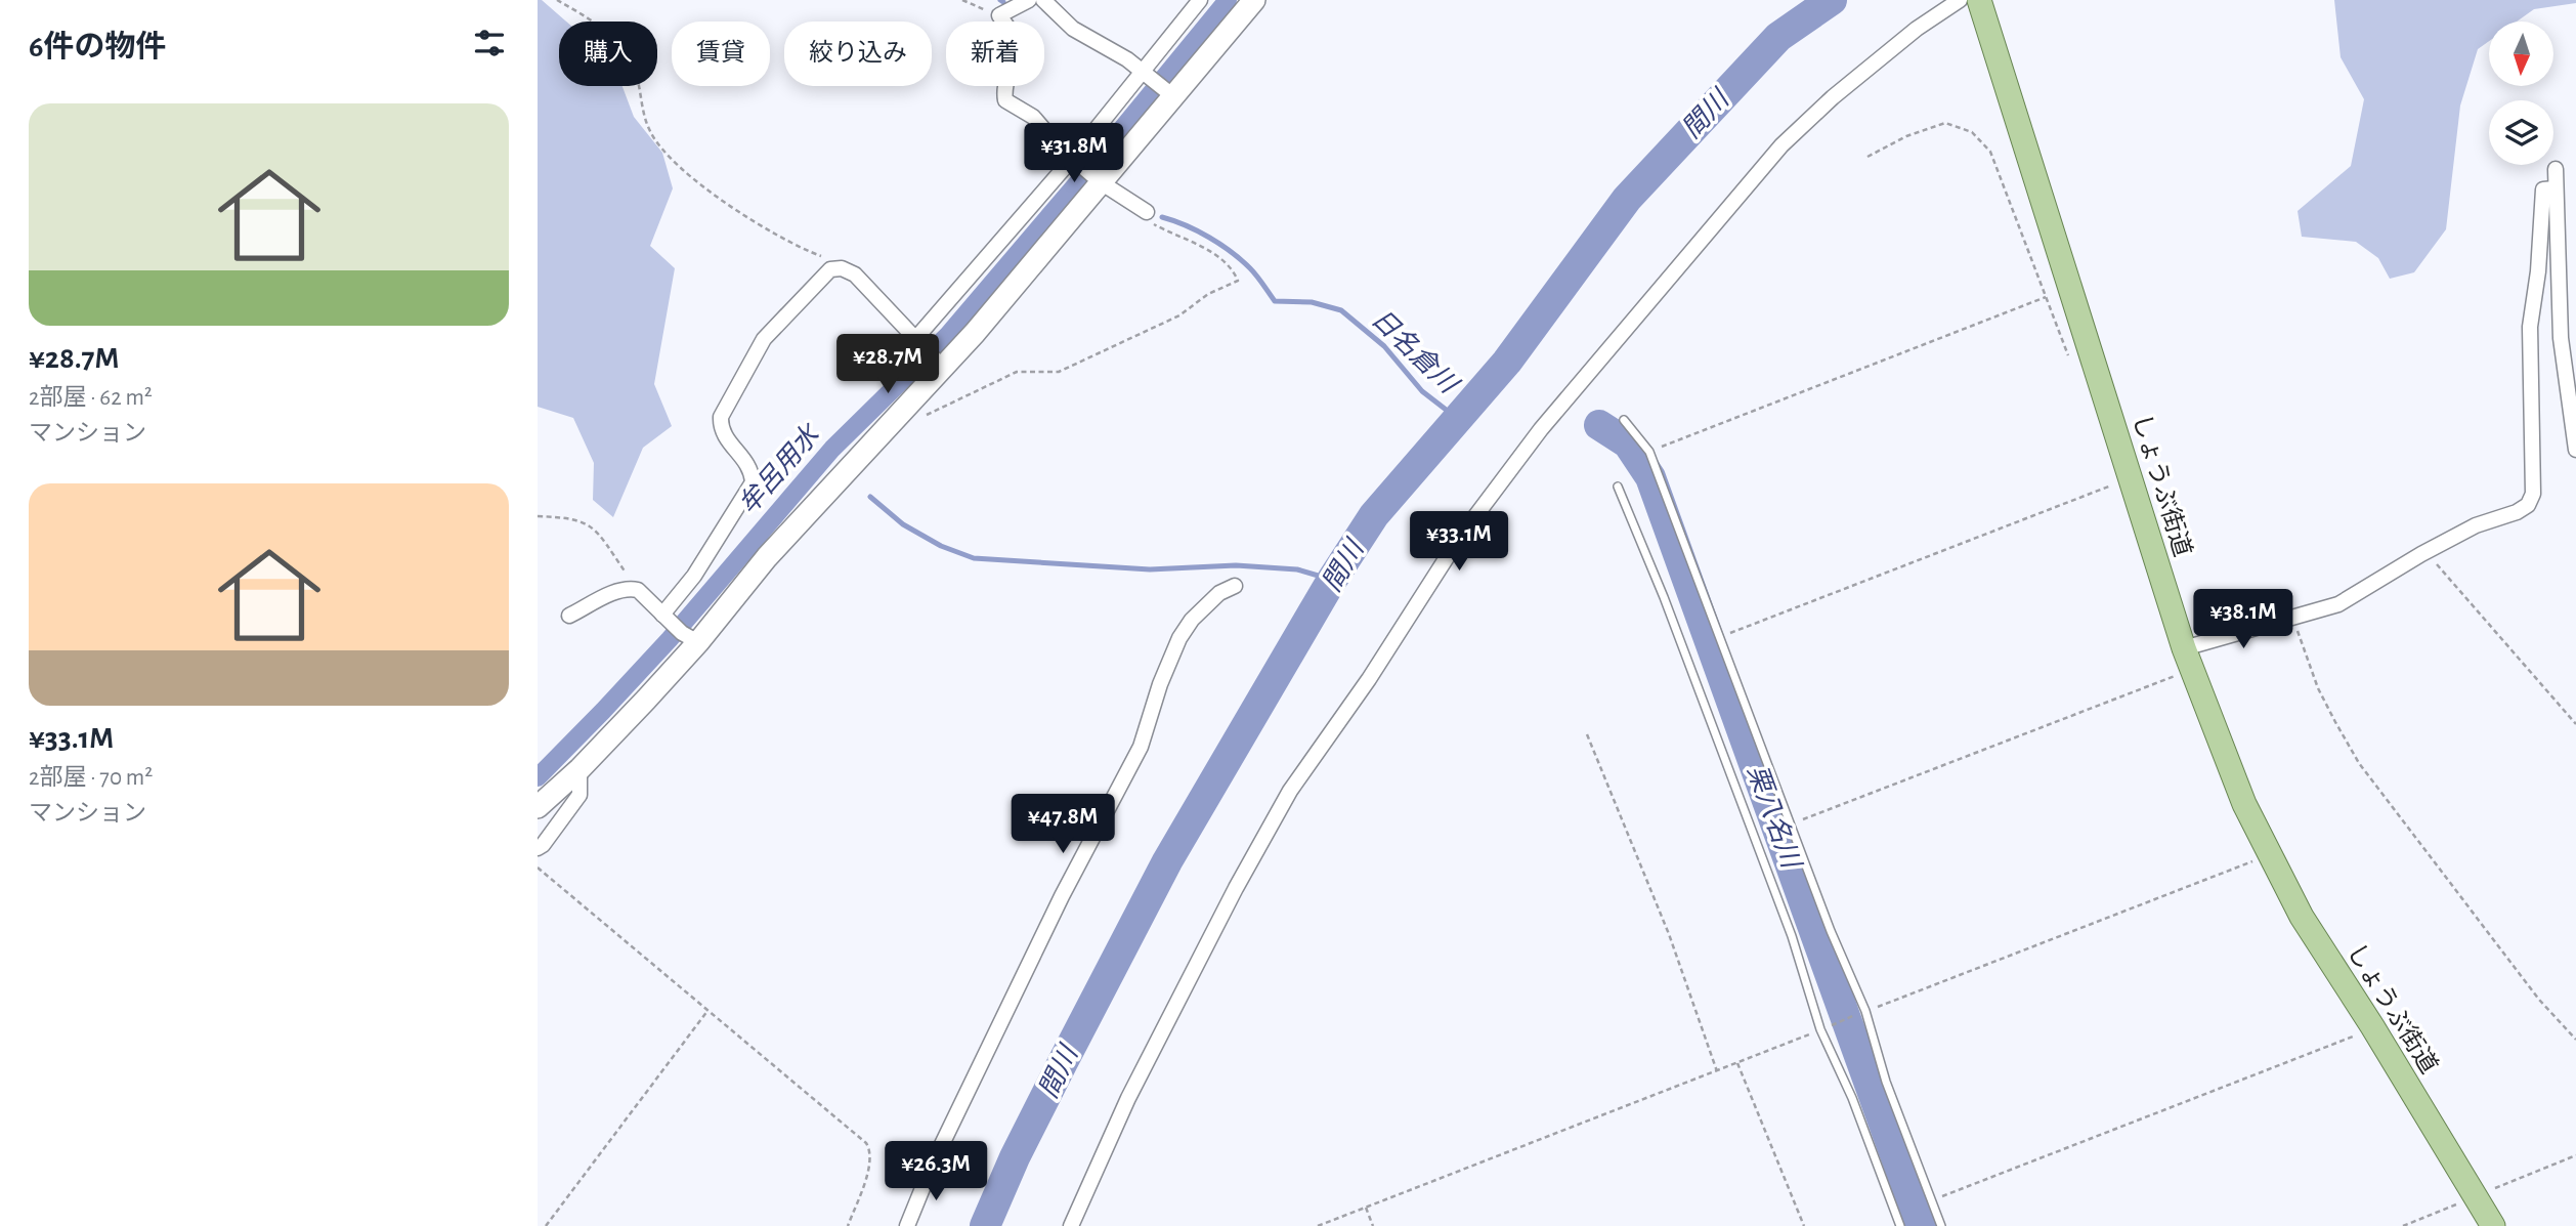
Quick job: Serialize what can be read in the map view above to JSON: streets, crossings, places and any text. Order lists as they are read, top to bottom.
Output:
{
  "streets": {
    "main road": ["しょうぶ街道"]
  },
  "water": [
    "間川",
    "日名倉川",
    "牟呂用水",
    "栗八名川"
  ],
  "north": "bottom",
  "page": {
    "heading": "6件の物件",
    "chip": [
      "購入",
      "賃貸",
      "絞り込み",
      "新着"
    ],
    "list": [
      {
        "name": "¥28.7M",
        "note": "2部屋 · 62 m² · マンション"
      },
      {
        "name": "¥33.1M",
        "note": "2部屋 · 70 m² · マンション"
      }
    ],
    "price": [
      "¥31.8M",
      "¥28.7M",
      "¥33.1M",
      "¥38.1M",
      "¥47.8M",
      "¥26.3M"
    ]
  }
}
